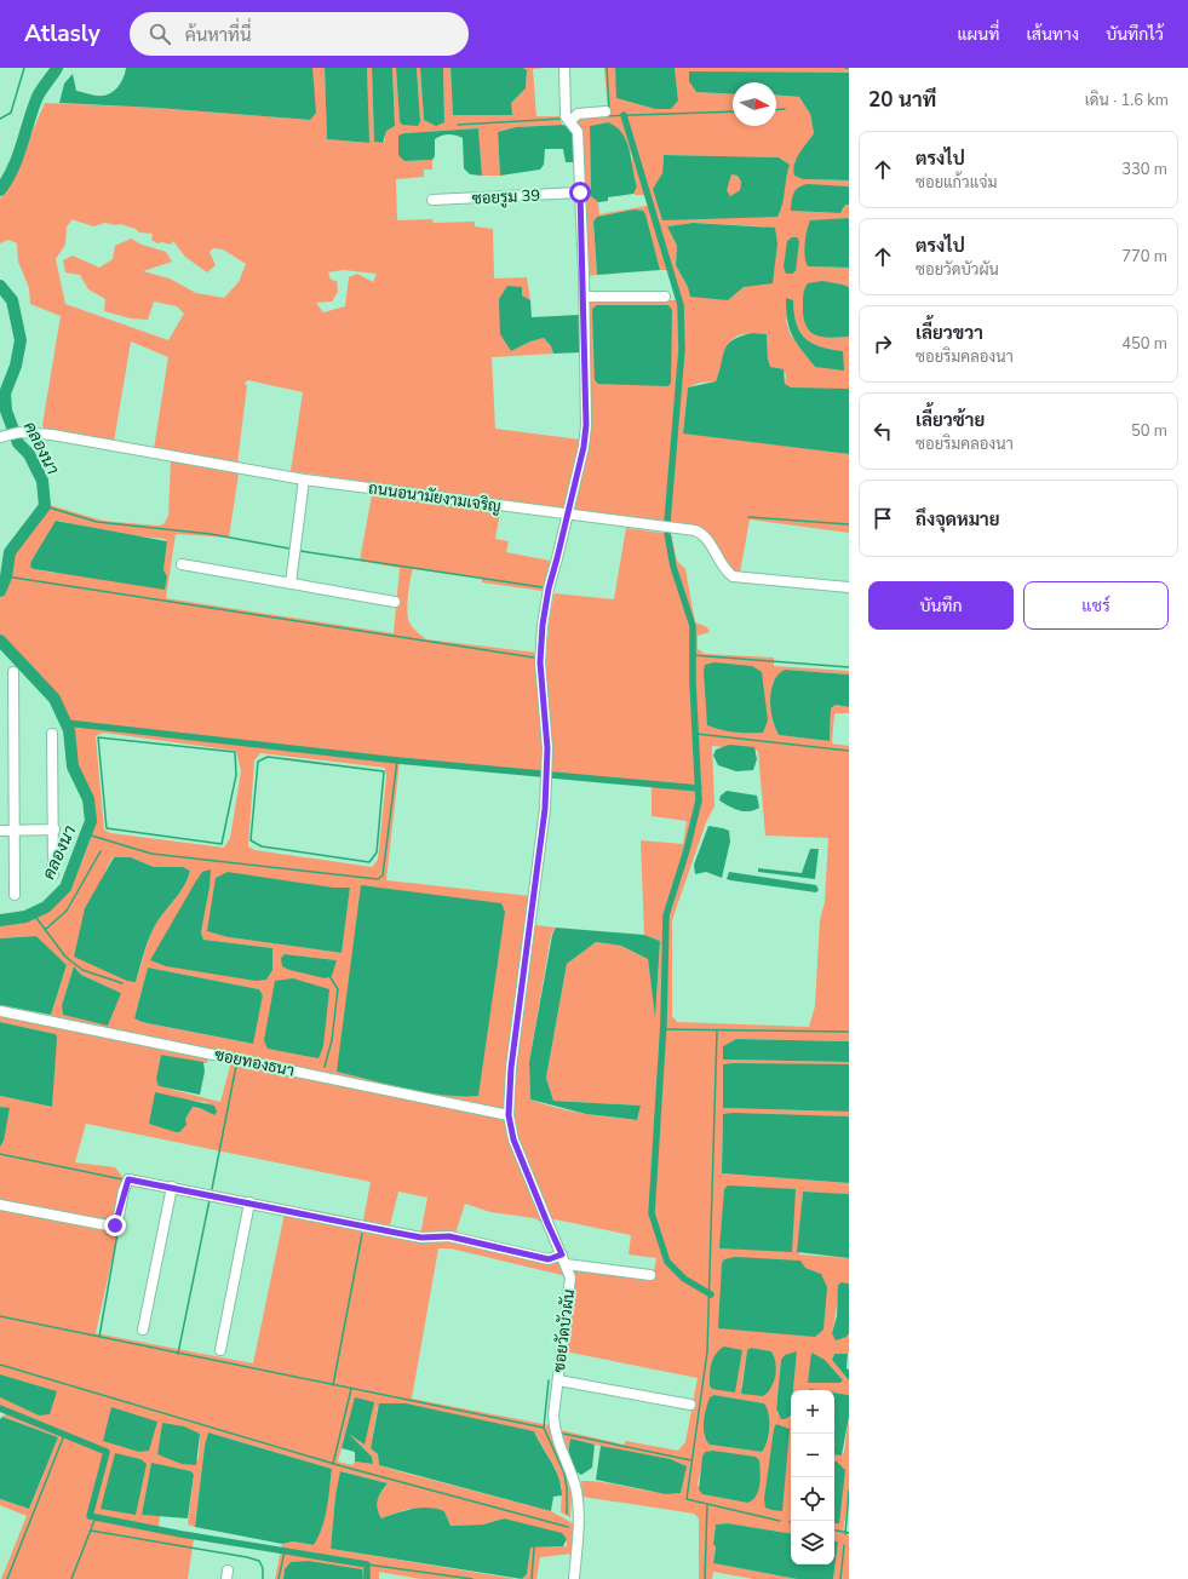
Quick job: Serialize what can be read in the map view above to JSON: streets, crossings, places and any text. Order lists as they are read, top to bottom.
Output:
{
  "streets": {
    "street": [
      "ซอยรูม 39",
      "ถนนอนามัยงามเจริญ",
      "ซอยทองธนา",
      "ซอยวัดบัวผัน"
    ]
  },
  "crossings": [
    ["ซอยรูม 39", "ซอยวัดบัวผัน"],
    ["ถนนอนามัยงามเจริญ", "ซอยวัดบัวผัน"],
    ["ซอยทองธนา", "ซอยวัดบัวผัน"]
  ],
  "water": ["คลองนา"],
  "north": "right",
  "page": {
    "header": "Atlasly",
    "search": "ค้นหาที่นี่",
    "nav": ["แผนที่", "เส้นทาง", "บันทึกไว้"],
    "heading": ["20 นาที", "เดิน · 1.6 km"],
    "list": [
      ["ตรงไป", "ซอยแก้วแจ่ม", "330 m"],
      ["ตรงไป", "ซอยวัดบัวผัน", "770 m"],
      ["เลี้ยวขวา", "ซอยริมคลองนา", "450 m"],
      ["เลี้ยวซ้าย", "ซอยริมคลองนา", "50 m"],
      "ถึงจุดหมาย"
    ],
    "buttons": ["บันทึก", "แชร์"],
    "map_buttons": ["+", "−"]
  }
}
